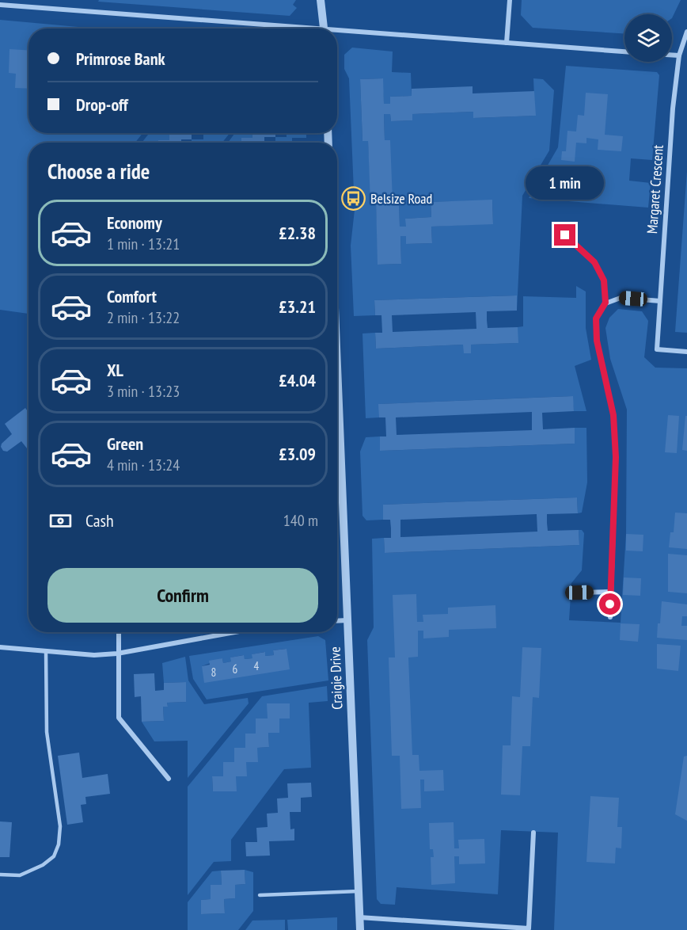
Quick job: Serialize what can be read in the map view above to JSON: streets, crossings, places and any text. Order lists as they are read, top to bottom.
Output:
{
  "streets": {
    "street": ["Margaret Crescent", "Craigie Drive"]
  },
  "places": {
    "bus stop": ["Belsize Road"]
  },
  "house_numbers": ["4", "6", "8"],
  "page": {
    "banner": ["Primrose Bank", "Drop-off"],
    "heading": "Choose a ride",
    "bubble": "1 min",
    "list": [
      {
        "name": "Economy",
        "note": "1 min · 13:21",
        "value": "£2.38"
      },
      {
        "name": "Comfort",
        "note": "2 min · 13:22",
        "value": "£3.21"
      },
      {
        "name": "XL",
        "note": "3 min · 13:23",
        "value": "£4.04"
      },
      {
        "name": "Green",
        "note": "4 min · 13:24",
        "value": "£3.09"
      }
    ],
    "pay": ["Cash", "140 m"],
    "buttons": "Confirm"
  }
}
